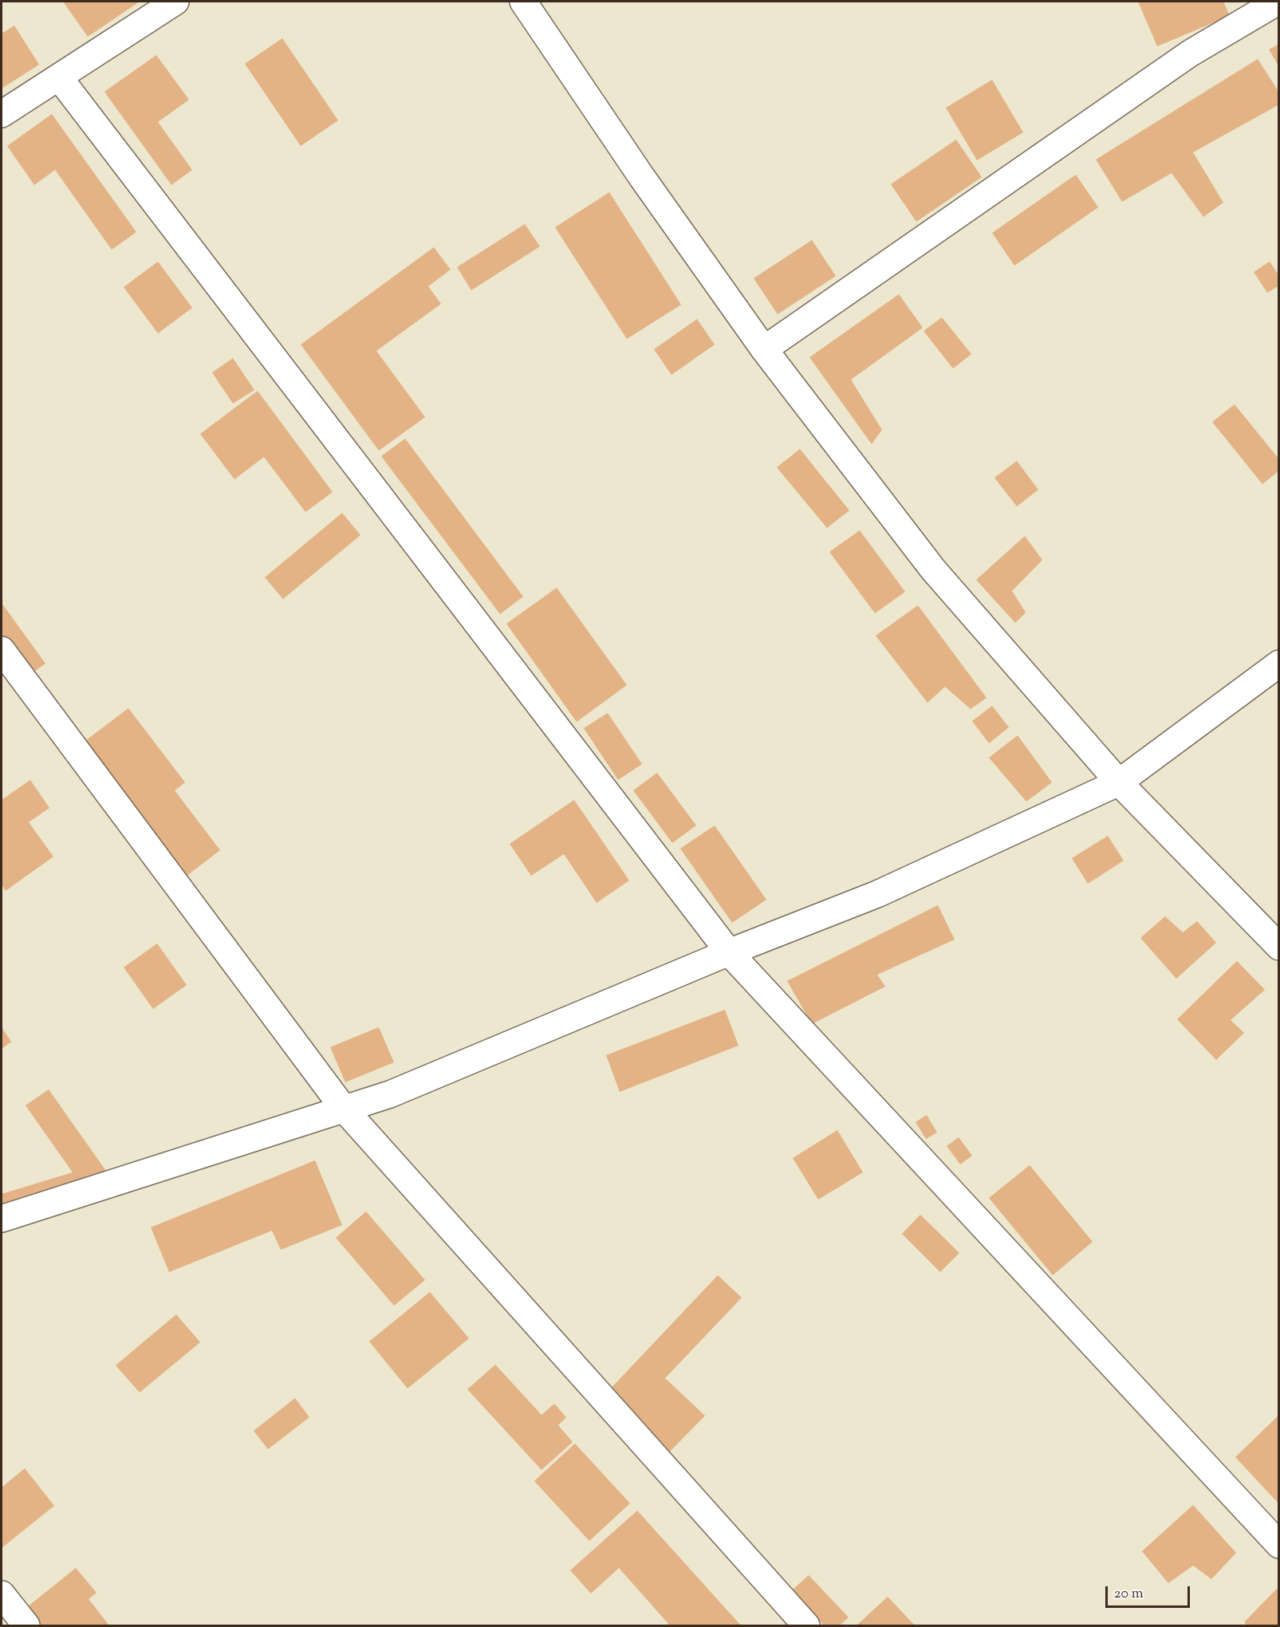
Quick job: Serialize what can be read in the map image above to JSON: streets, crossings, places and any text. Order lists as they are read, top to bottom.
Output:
{
  "scale_bar": "20 m"
}
